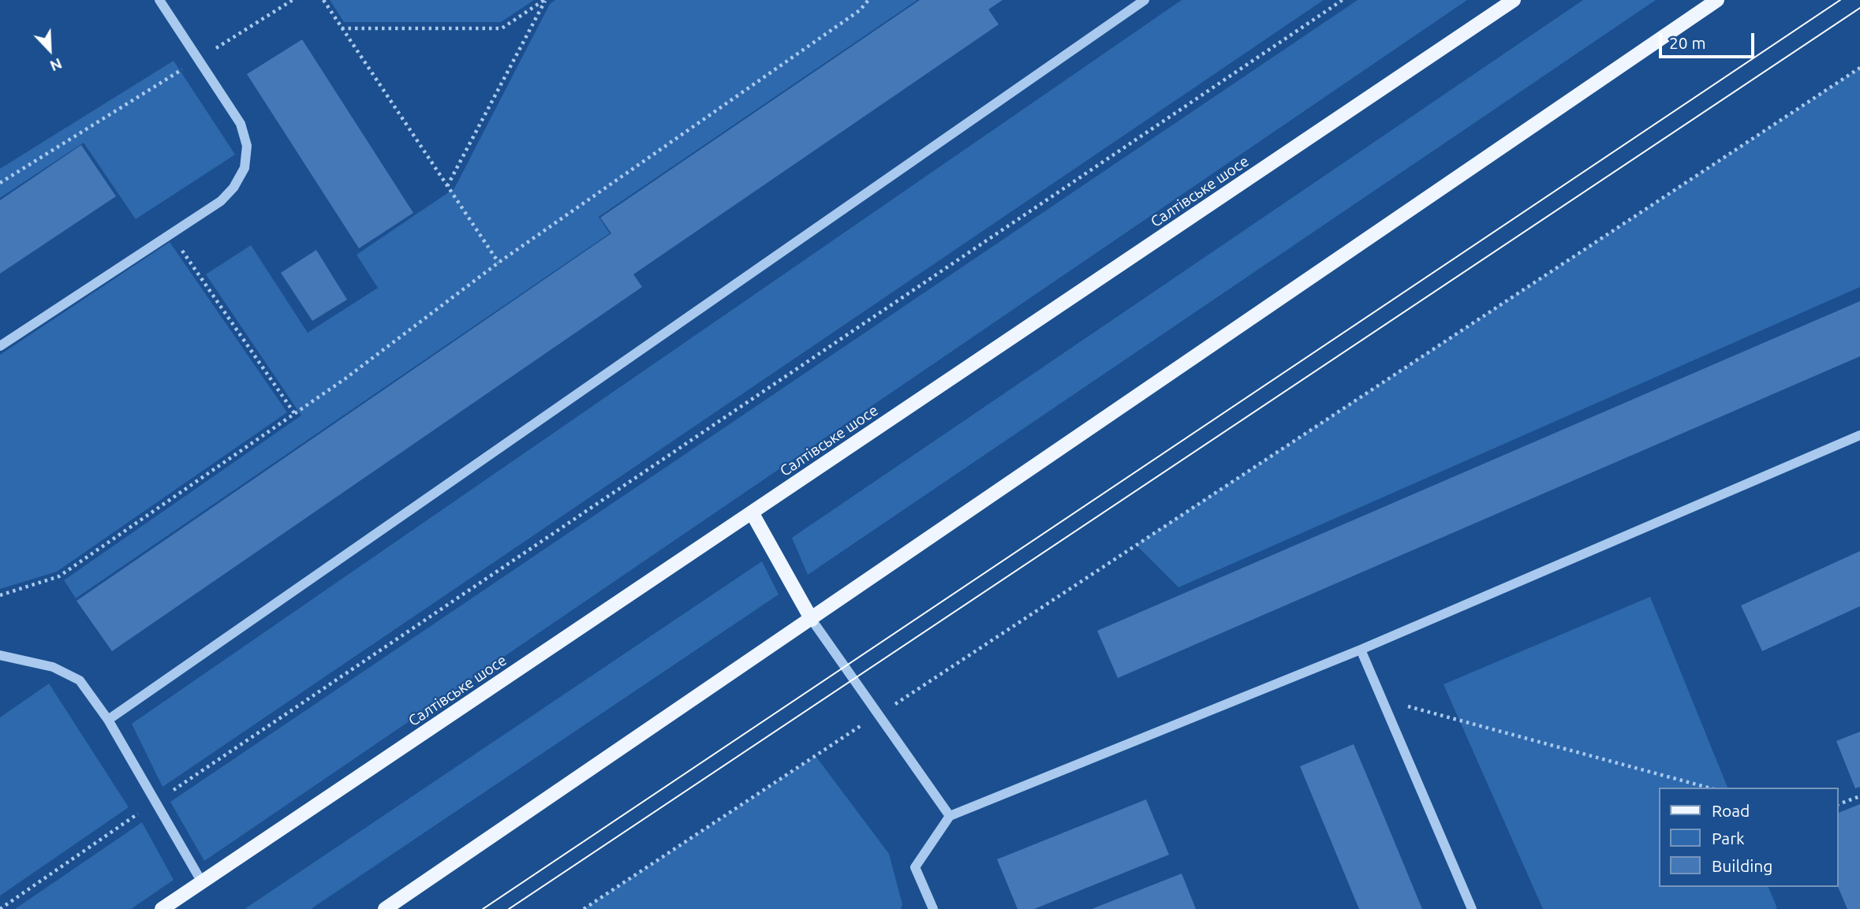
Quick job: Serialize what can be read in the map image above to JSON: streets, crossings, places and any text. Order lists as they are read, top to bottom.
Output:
{
  "streets": {
    "main road": ["Салтівське шосе"]
  },
  "legend": ["Road", "Park", "Building"],
  "scale_bar": "20 m",
  "north": "bottom right"
}
